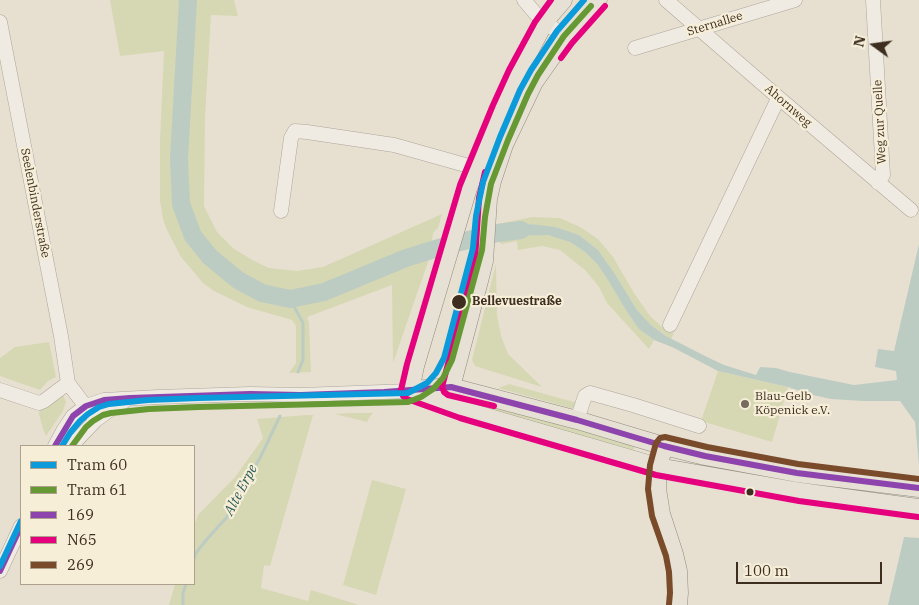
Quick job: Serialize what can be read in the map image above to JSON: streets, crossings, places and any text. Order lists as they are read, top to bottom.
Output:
{
  "streets": {
    "street": [
      "Sternallee",
      "Ahornweg",
      "Weg zur Quelle",
      "Seelenbinderstraße"
    ]
  },
  "crossings": [
    ["Sternallee", "Ahornweg"],
    ["Ahornweg", "Weg zur Quelle"]
  ],
  "water": ["Alte Erpe"],
  "places": ["Bellevuestraße", "Blau-Gelb Köpenick e.V."],
  "lines": [
    "tram line 60",
    "transit line N65",
    "tram line 61",
    "transit line 169",
    "transit line 269"
  ],
  "legend": [
    "Tram 60",
    "Tram 61",
    "169",
    "N65",
    "269"
  ],
  "scale_bar": "100 m",
  "north": "left"
}
